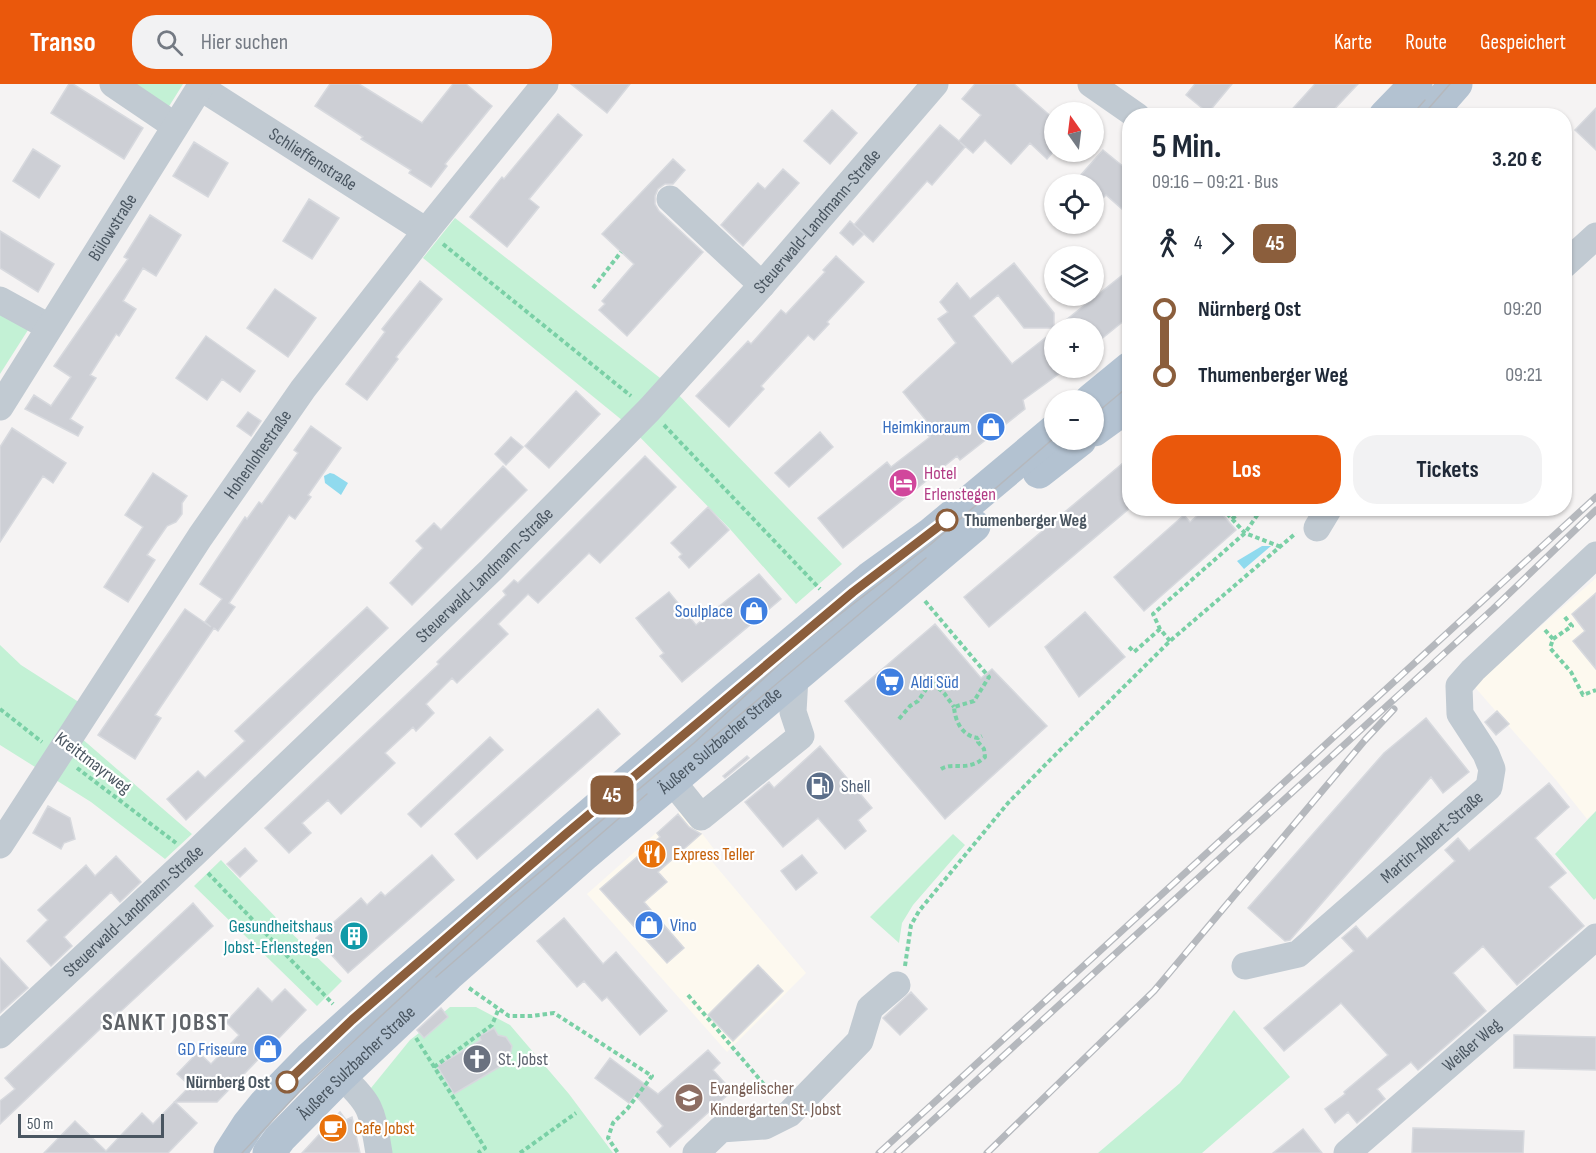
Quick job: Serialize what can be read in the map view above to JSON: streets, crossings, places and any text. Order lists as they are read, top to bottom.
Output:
{
  "streets": {
    "main road": ["Äußere Sulzbacher Straße"],
    "street": [
      "Schlieffenstraße",
      "Steuerwald-Landmann-Straße",
      "Bülowstraße",
      "Hohenlohestraße",
      "Martin-Albert-Straße",
      "Weißer Weg"
    ],
    "path": ["Kreittmayrweg"]
  },
  "crossings": [
    ["Schlieffenstraße", "Bülowstraße"],
    ["Schlieffenstraße", "Hohenlohestraße"],
    ["Hohenlohestraße", "Kreittmayrweg"]
  ],
  "districts": ["SANKT JOBST"],
  "places": {
    "shop": [
      "Heimkinoraum",
      "Soulplace",
      "Vino",
      "GD Friseure"
    ],
    "hotel": ["Hotel Erlenstegen"],
    "other": ["Thumenberger Weg", "Nürnberg Ost"],
    "supermarket": ["Aldi Süd"],
    "fuel station": ["Shell"],
    "restaurant": ["Express Teller"],
    "building": ["Gesundheitshaus Jobst-Erlenstegen"],
    "church": ["St. Jobst"],
    "school or university": ["Evangelischer Kindergarten St. Jobst"],
    "cafe": ["Cafe Jobst"]
  },
  "lines": ["bus line 45"],
  "scale_bar": "50 m",
  "north": "top",
  "page": {
    "header": "Transo",
    "search": "Hier suchen",
    "nav": ["Karte", "Route", "Gespeichert"],
    "on_map": "45",
    "map_buttons": ["+", "−"],
    "heading": ["5 Min.", "09:16 – 09:21 · Bus", "3.20 €"],
    "legs": ["4", "45"],
    "list": [
      {
        "name": "Nürnberg Ost",
        "value": "09:20"
      },
      {
        "name": "Thumenberger Weg",
        "value": "09:21"
      }
    ],
    "buttons": ["Los", "Tickets"],
    "scale": "50 m"
  }
}
